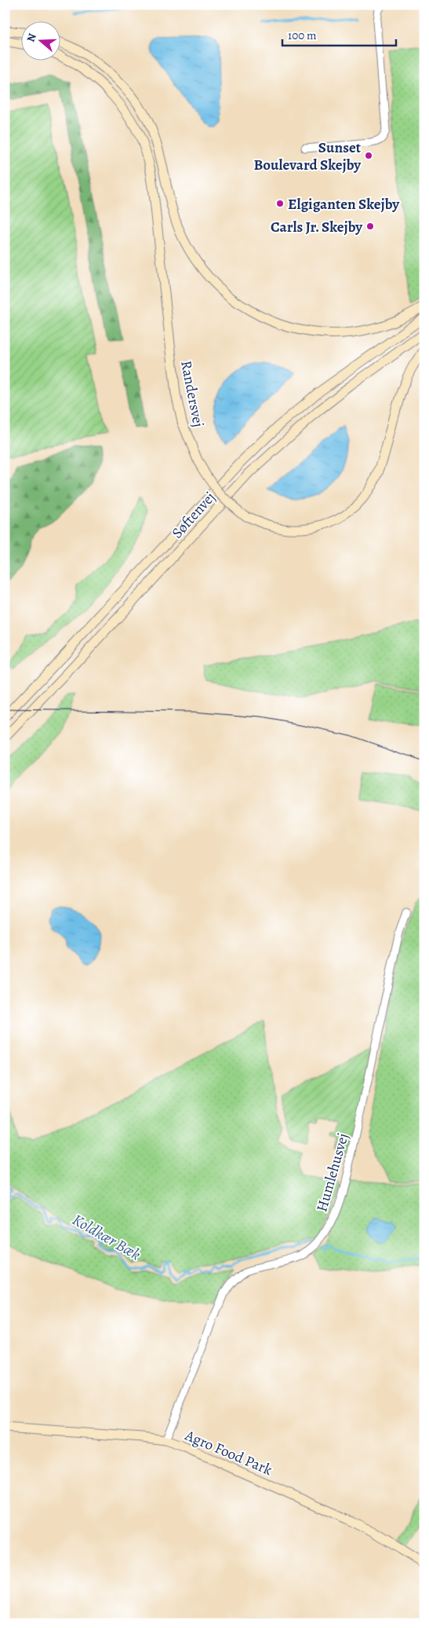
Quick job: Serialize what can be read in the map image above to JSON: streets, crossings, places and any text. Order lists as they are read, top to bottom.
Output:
{
  "streets": {
    "main road": ["Randersvej", "Søftenvej", "Agro Food Park"],
    "street": ["Humlehusvej"]
  },
  "crossings": [
    ["Humlehusvej", "Agro Food Park"]
  ],
  "water": ["Koldkær Bæk"],
  "places": ["Sunset Boulevard Skejby", "Elgiganten Skejby", "Carls Jr. Skejby"],
  "scale_bar": "100 m",
  "north": "left"
}
